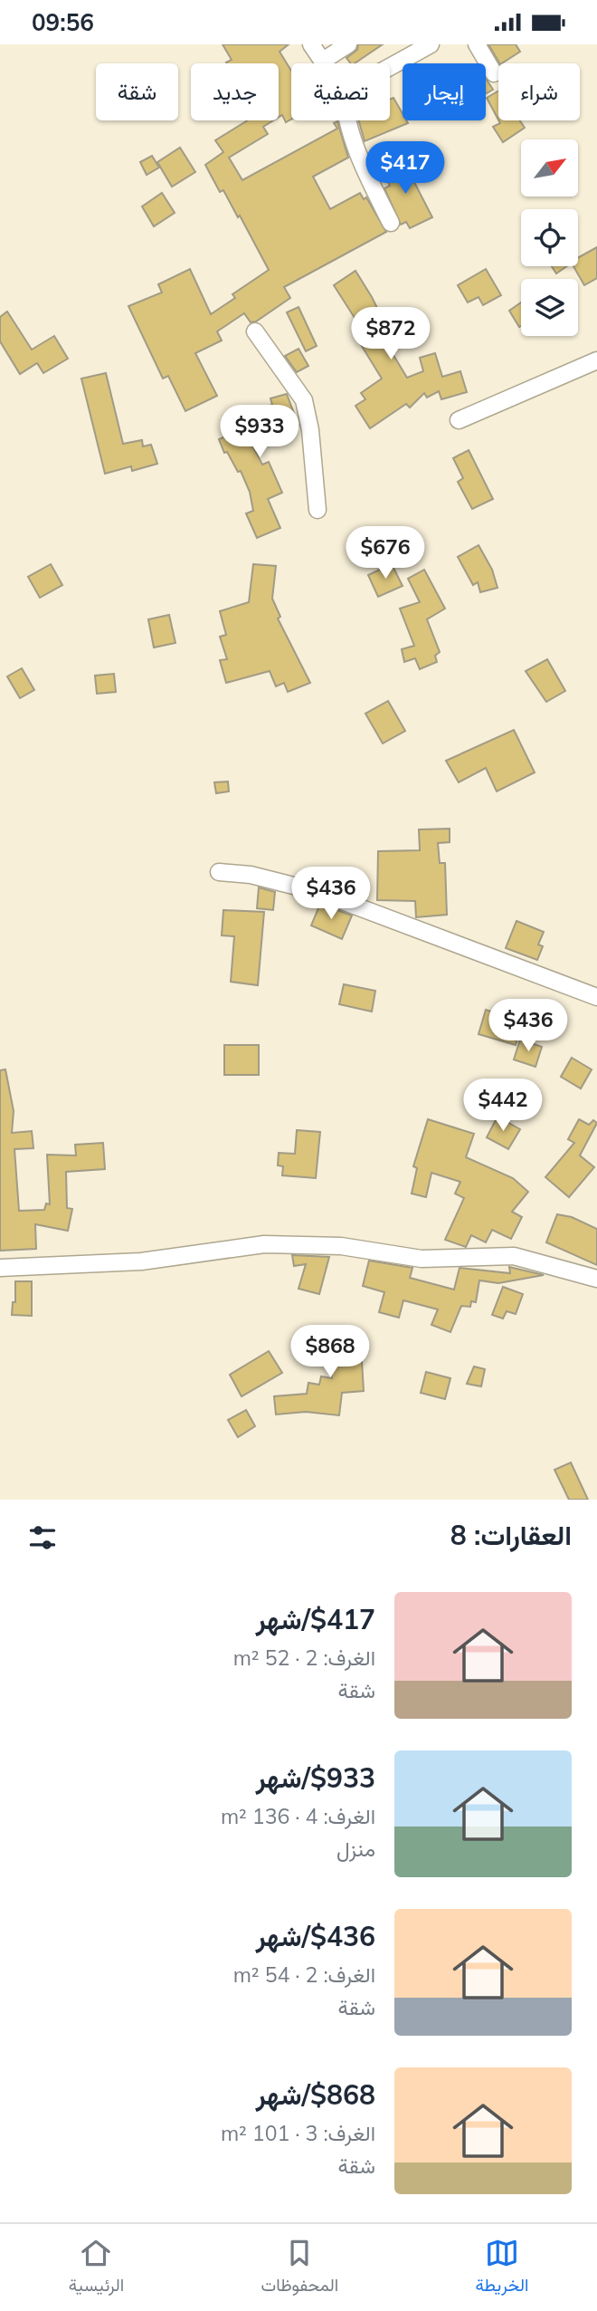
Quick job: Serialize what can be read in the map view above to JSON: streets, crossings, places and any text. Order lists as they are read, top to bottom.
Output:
{
  "north": "top right",
  "page": {
    "status": "09:56",
    "chip": [
      "شراء",
      "إيجار",
      "تصفية",
      "جديد",
      "شقة"
    ],
    "price": [
      "$417",
      "$872",
      "$933",
      "$676",
      "$436",
      "$436",
      "$442",
      "$868"
    ],
    "heading": "العقارات: 8",
    "list": [
      {
        "name": "$417/شهر",
        "note": "الغرف: 2 · 52 m² · شقة"
      },
      {
        "name": "$933/شهر",
        "note": "الغرف: 4 · 136 m² · منزل"
      },
      {
        "name": "$436/شهر",
        "note": "الغرف: 2 · 54 m² · شقة"
      },
      {
        "name": "$868/شهر",
        "note": "الغرف: 3 · 101 m² · شقة"
      }
    ],
    "tabs": ["الخريطة", "المحفوظات", "الرئيسية"]
  }
}
